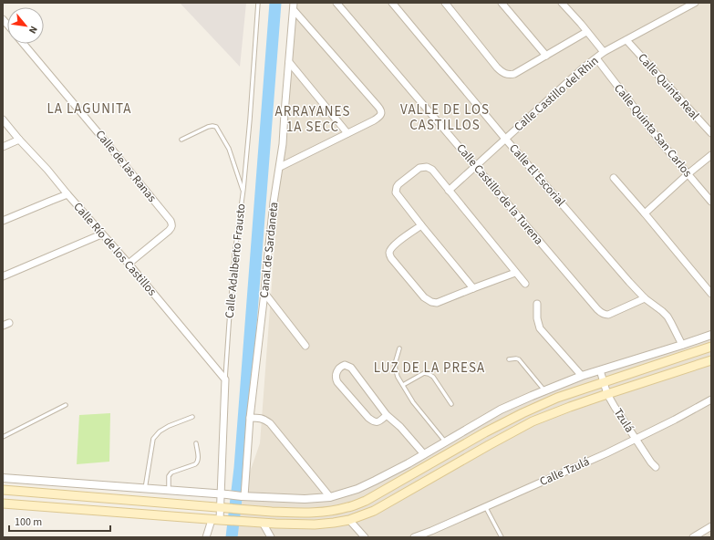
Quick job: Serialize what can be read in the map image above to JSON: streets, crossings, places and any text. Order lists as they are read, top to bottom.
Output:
{
  "streets": {
    "street": [
      "Calle Quinta Real",
      "Calle Castillo del Rhin",
      "Calle Quinta San Carlos",
      "Calle de las Ranas",
      "Calle El Escorial",
      "Calle Castillo de la Turena",
      "Calle Río de los Castillos",
      "Canal de Sardaneta",
      "Calle Adalberto Frausto",
      "Tzulá",
      "Calle Tzulá"
    ]
  },
  "crossings": [
    ["Calle Quinta Real", "Calle Castillo del Rhin"],
    ["Calle Castillo del Rhin", "Calle Quinta San Carlos"],
    ["Calle Castillo del Rhin", "Calle El Escorial"],
    ["Calle Castillo del Rhin", "Calle Castillo de la Turena"],
    ["Calle de las Ranas", "Calle Río de los Castillos"],
    ["Calle El Escorial", "Calle Castillo de la Turena"],
    ["Calle Río de los Castillos", "Calle Adalberto Frausto"],
    ["Tzulá", "Calle Tzulá"]
  ],
  "districts": [
    "LA LAGUNITA",
    "VALLE DE LOS CASTILLOS",
    "ARRAYANES 1A SECC",
    "LUZ DE LA PRESA"
  ],
  "scale_bar": "100 m",
  "north": "bottom right"
}
